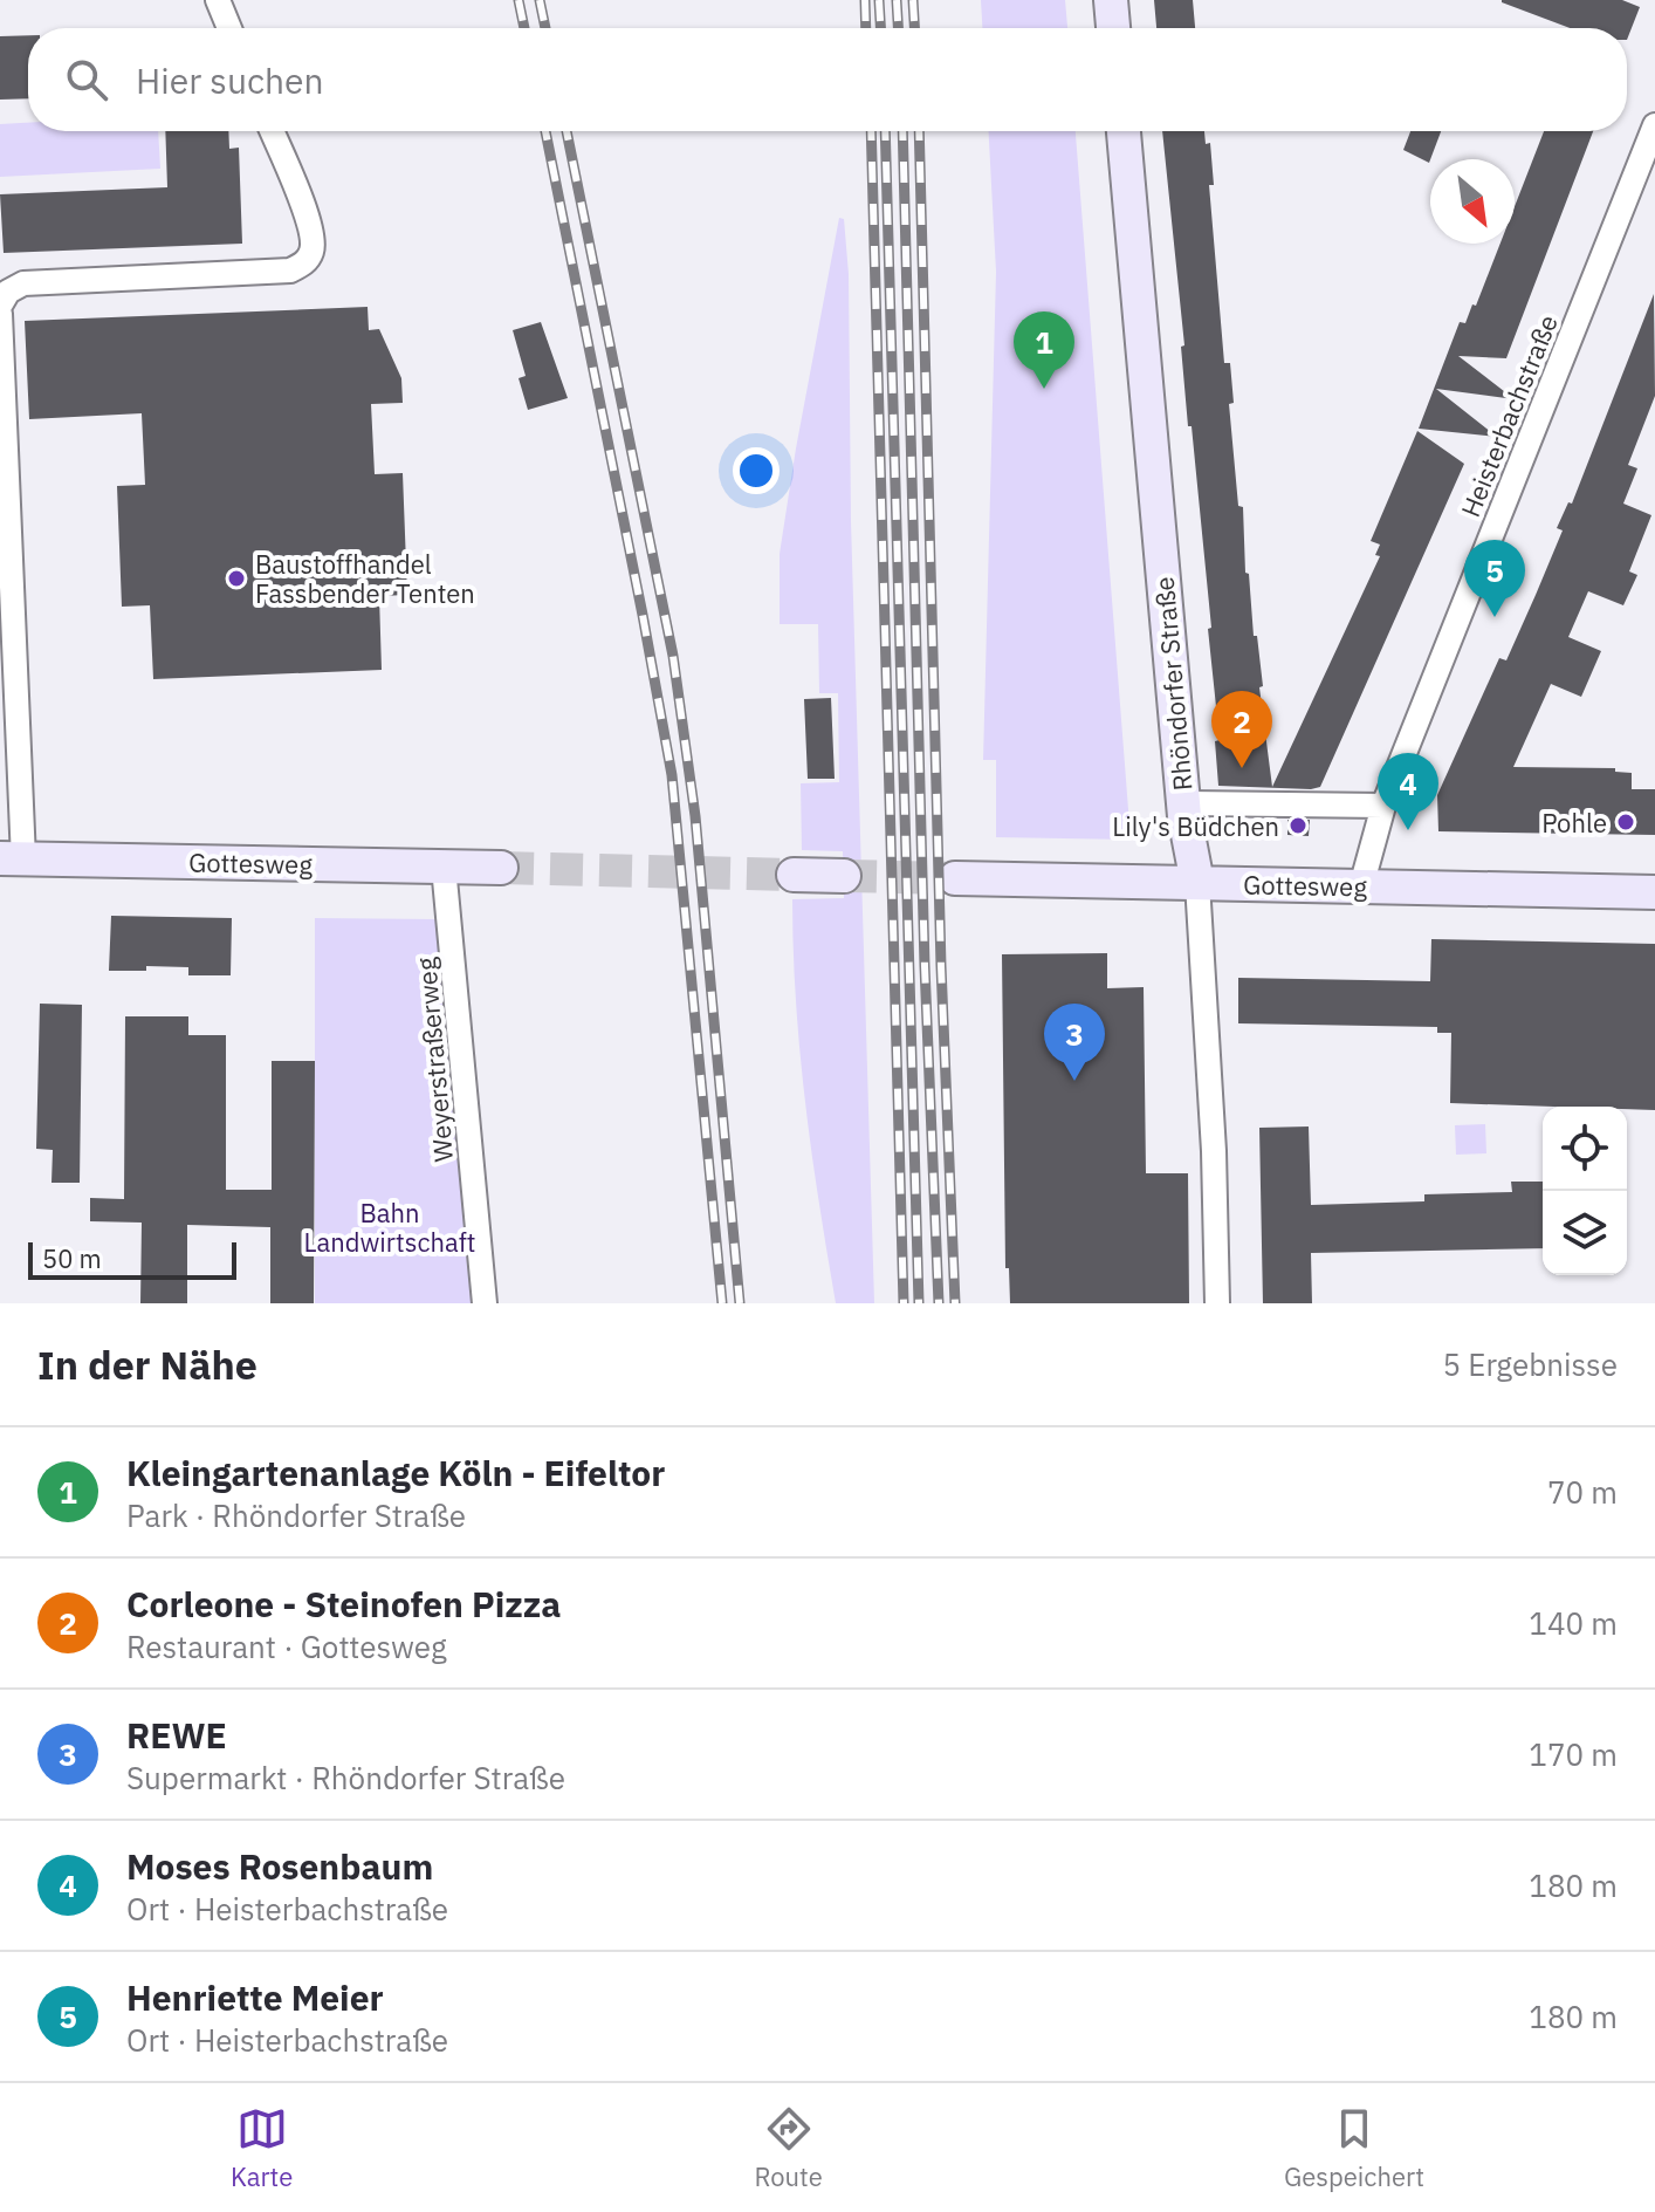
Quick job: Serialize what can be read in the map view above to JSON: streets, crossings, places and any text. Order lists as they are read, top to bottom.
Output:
{
  "streets": {
    "street": [
      "Heisterbachstraße",
      "Rhöndorfer Straße",
      "Gottesweg",
      "Weyerstraßerweg"
    ]
  },
  "crossings": [
    ["Heisterbachstraße", "Gottesweg"],
    ["Rhöndorfer Straße", "Gottesweg"],
    ["Gottesweg", "Weyerstraßerweg"]
  ],
  "parks": ["Bahn Landwirtschaft"],
  "places": ["Baustoffhandel Fassbender Tenten", "Pohle", "Lily's Büdchen"],
  "scale_bar": "50 m",
  "north": "bottom right",
  "page": {
    "search": "Hier suchen",
    "pins": [
      "1",
      "5",
      "2",
      "4",
      "3"
    ],
    "scale": "50 m",
    "heading": ["In der Nähe", "5 Ergebnisse"],
    "list": [
      {
        "mark": "1",
        "name": "Kleingartenanlage Köln - Eifeltor",
        "note": "Park · Rhöndorfer Straße",
        "value": "70 m"
      },
      {
        "mark": "2",
        "name": "Corleone - Steinofen Pizza",
        "note": "Restaurant · Gottesweg",
        "value": "140 m"
      },
      {
        "mark": "3",
        "name": "REWE",
        "note": "Supermarkt · Rhöndorfer Straße",
        "value": "170 m"
      },
      {
        "mark": "4",
        "name": "Moses Rosenbaum",
        "note": "Ort · Heisterbachstraße",
        "value": "180 m"
      },
      {
        "mark": "5",
        "name": "Henriette Meier",
        "note": "Ort · Heisterbachstraße",
        "value": "180 m"
      }
    ],
    "nav": ["Karte", "Route", "Gespeichert"]
  }
}
